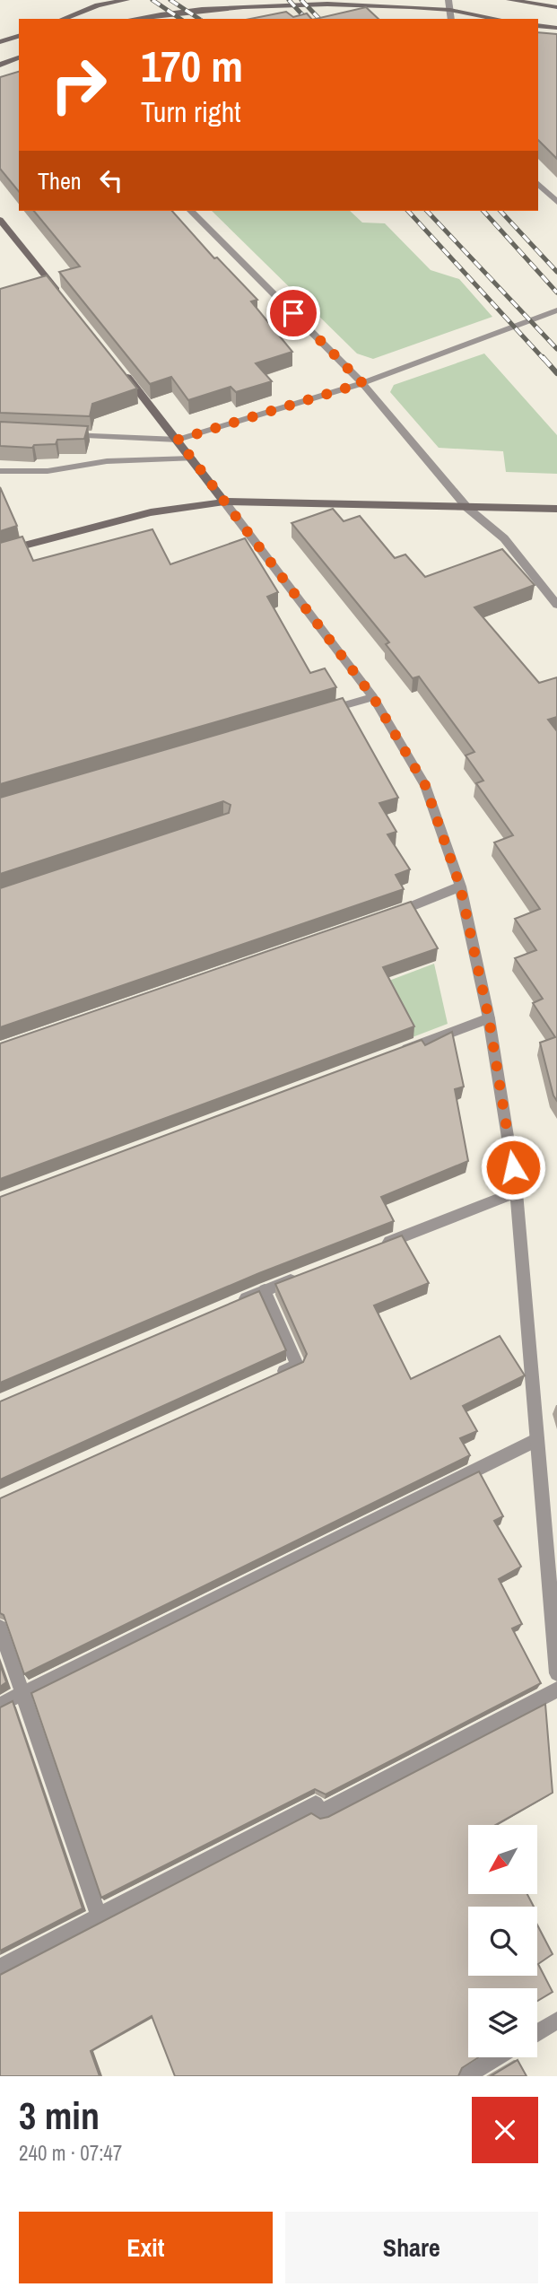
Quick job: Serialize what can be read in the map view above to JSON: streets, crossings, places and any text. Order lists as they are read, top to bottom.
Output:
{
  "north": "bottom left",
  "page": {
    "turn": ["170 m", "Turn right"],
    "then": "Then",
    "heading": ["3 min", "240 m · 07:47"],
    "buttons": ["Exit", "Share"]
  }
}
